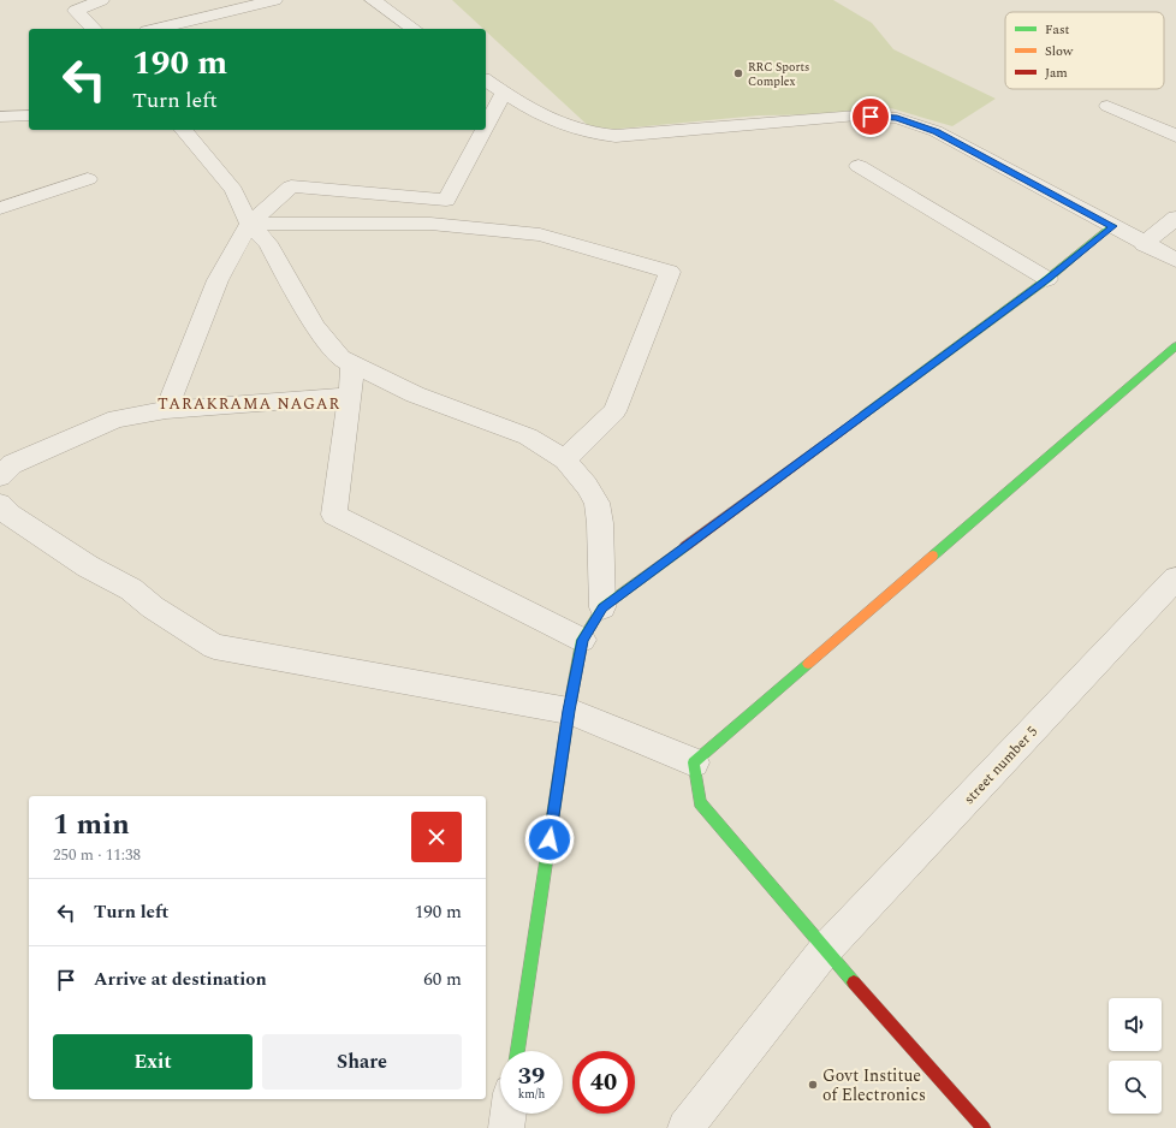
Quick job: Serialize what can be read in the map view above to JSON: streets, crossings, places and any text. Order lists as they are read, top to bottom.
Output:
{
  "streets": {
    "street": ["street number 5"]
  },
  "districts": ["TARAKRAMA NAGAR"],
  "places": ["RRC Sports Complex", "Govt Institue of Electronics"],
  "legend": ["Fast", "Slow", "Jam"],
  "page": {
    "turn": ["190 m", "Turn left"],
    "heading": ["1 min", "250 m · 11:38"],
    "list": [
      {
        "name": "Turn left",
        "value": "190 m"
      },
      {
        "name": "Arrive at destination",
        "value": "60 m"
      }
    ],
    "buttons": ["Exit", "Share"],
    "speed": "39 km/h",
    "limit": "40"
  }
}
